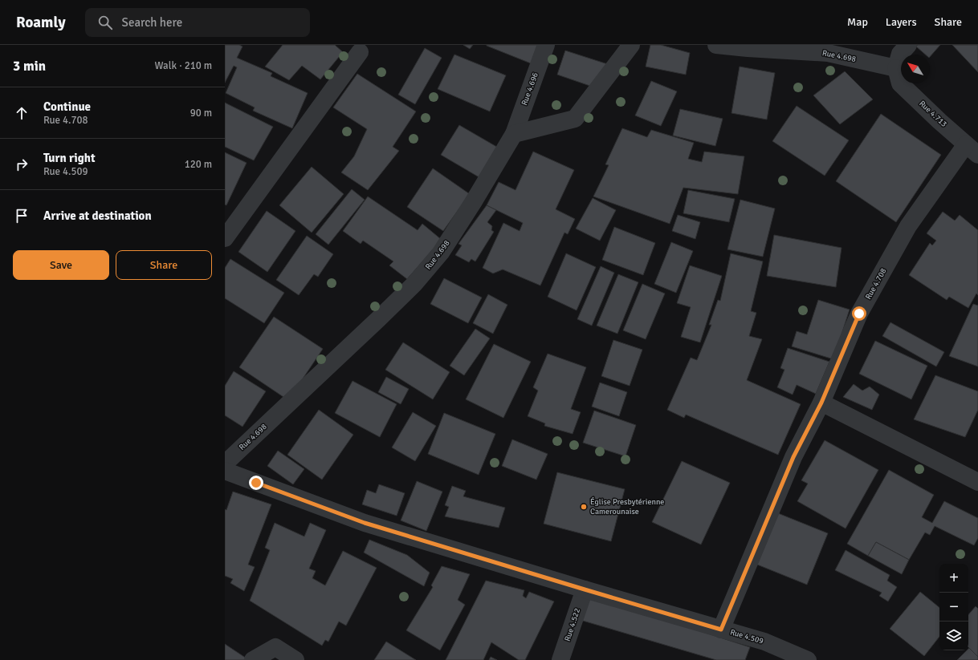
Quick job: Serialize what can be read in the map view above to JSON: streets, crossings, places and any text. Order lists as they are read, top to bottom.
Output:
{
  "streets": {
    "street": [
      "Rue 4.698",
      "Rue 4.696",
      "Rue 4.713",
      "Rue 4.708",
      "Rue 4.522",
      "Rue 4.509"
    ]
  },
  "crossings": [
    ["Rue 4.698", "Rue 4.696"],
    ["Rue 4.698", "Rue 4.713"],
    ["Rue 4.713", "Rue 4.708"],
    ["Rue 4.708", "Rue 4.509"],
    ["Rue 4.522", "Rue 4.509"]
  ],
  "places": ["Église Presbytérienne Camerounaise"],
  "north": "top left",
  "page": {
    "header": "Roamly",
    "search": "Search here",
    "nav": ["Map", "Layers", "Share"],
    "heading": ["3 min", "Walk · 210 m"],
    "list": [
      ["Continue", "Rue 4.708", "90 m"],
      ["Turn right", "Rue 4.509", "120 m"],
      "Arrive at destination"
    ],
    "buttons": ["Save", "Share"],
    "map_buttons": ["+", "−"]
  }
}
